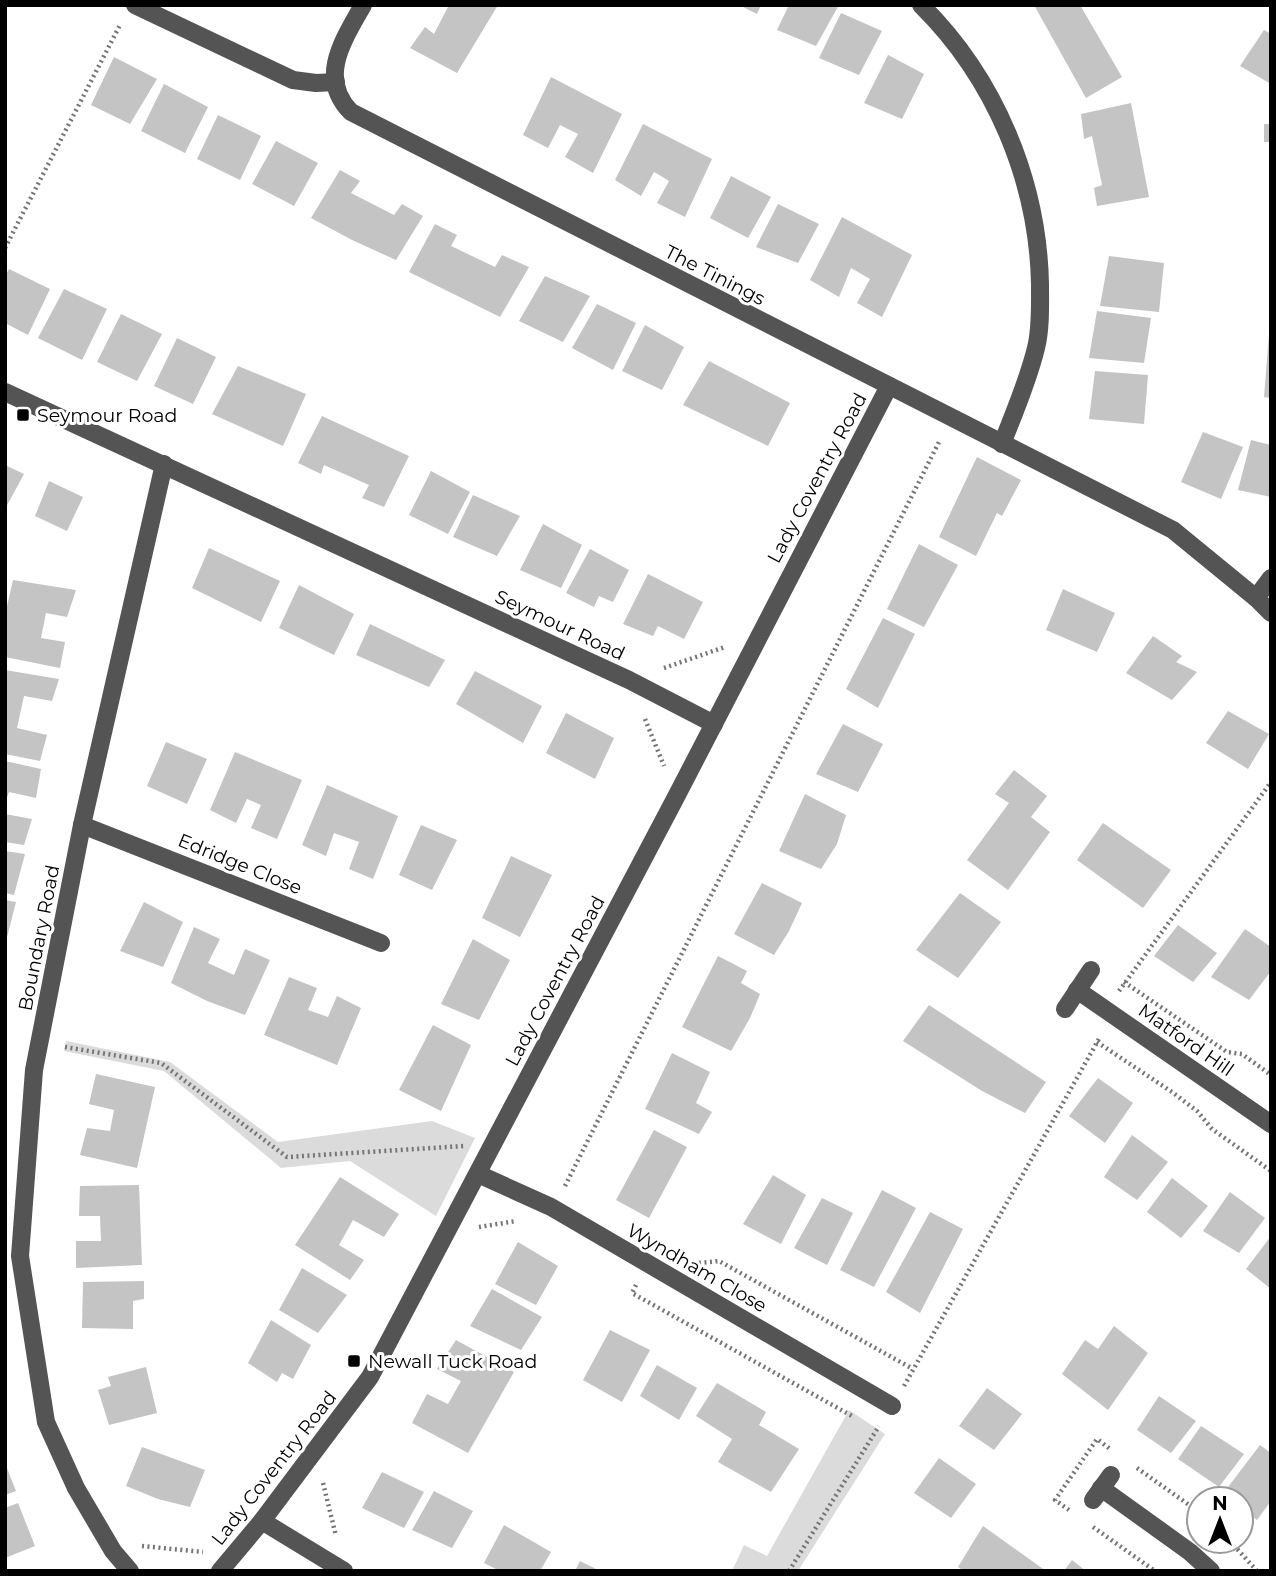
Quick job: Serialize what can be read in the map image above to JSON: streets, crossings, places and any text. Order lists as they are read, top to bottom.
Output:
{
  "streets": {
    "street": [
      "The Tinings",
      "Lady Coventry Road",
      "Seymour Road",
      "Edridge Close",
      "Boundary Road",
      "Matford Hill",
      "Wyndham Close"
    ]
  },
  "crossings": [
    ["The Tinings", "Lady Coventry Road"],
    ["Lady Coventry Road", "Seymour Road"],
    ["Lady Coventry Road", "Wyndham Close"],
    ["Seymour Road", "Boundary Road"],
    ["Edridge Close", "Boundary Road"]
  ],
  "places": {
    "transit": ["Seymour Road", "Newall Tuck Road"]
  },
  "north": "top"
}
